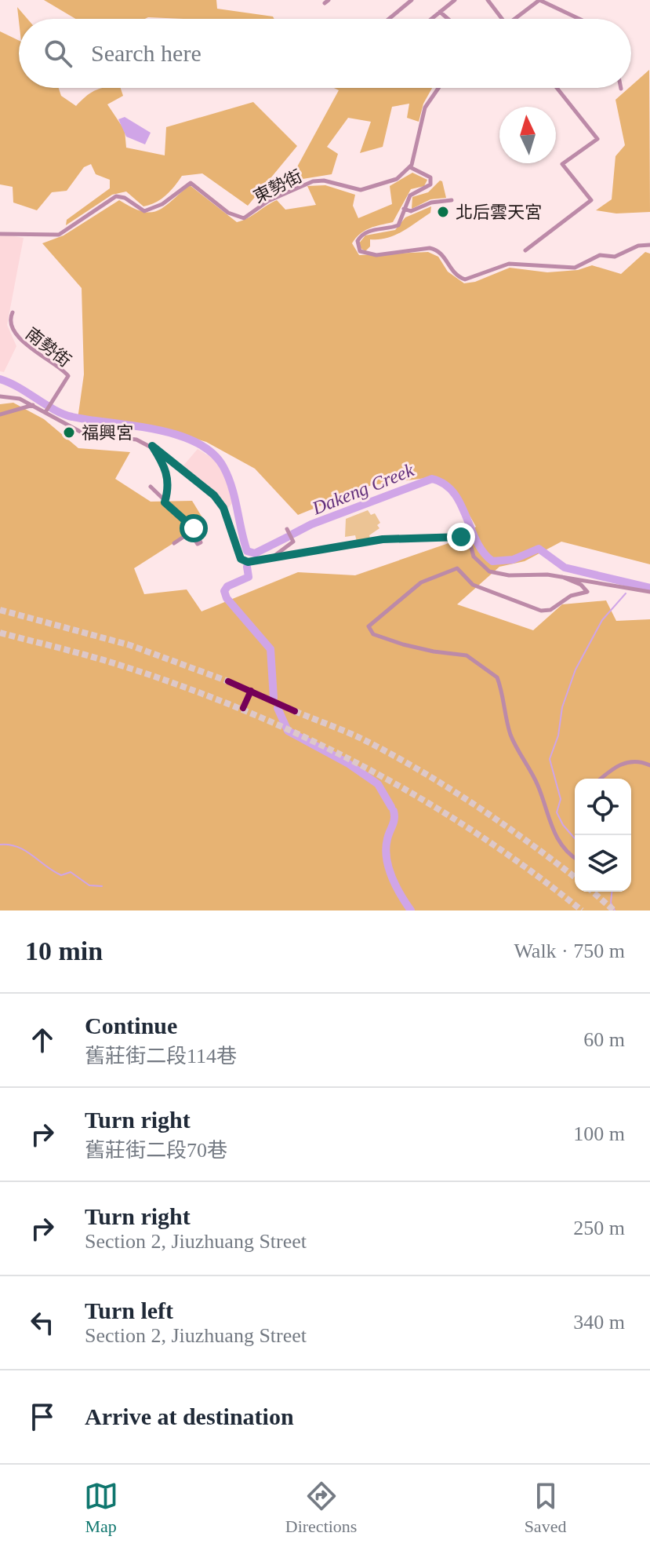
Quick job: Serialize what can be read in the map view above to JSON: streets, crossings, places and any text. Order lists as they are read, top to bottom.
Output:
{
  "streets": {
    "street": ["東勢街", "南勢街"]
  },
  "water": ["Dakeng Creek"],
  "places": ["北后雲天宮", "福興宮"],
  "north": "top",
  "page": {
    "search": "Search here",
    "heading": ["10 min", "Walk · 750 m"],
    "list": [
      ["Continue", "舊莊街二段114巷", "60 m"],
      ["Turn right", "舊莊街二段70巷", "100 m"],
      ["Turn right", "Section 2, Jiuzhuang Street", "250 m"],
      ["Turn left", "Section 2, Jiuzhuang Street", "340 m"],
      "Arrive at destination"
    ],
    "nav": ["Map", "Directions", "Saved"]
  }
}
